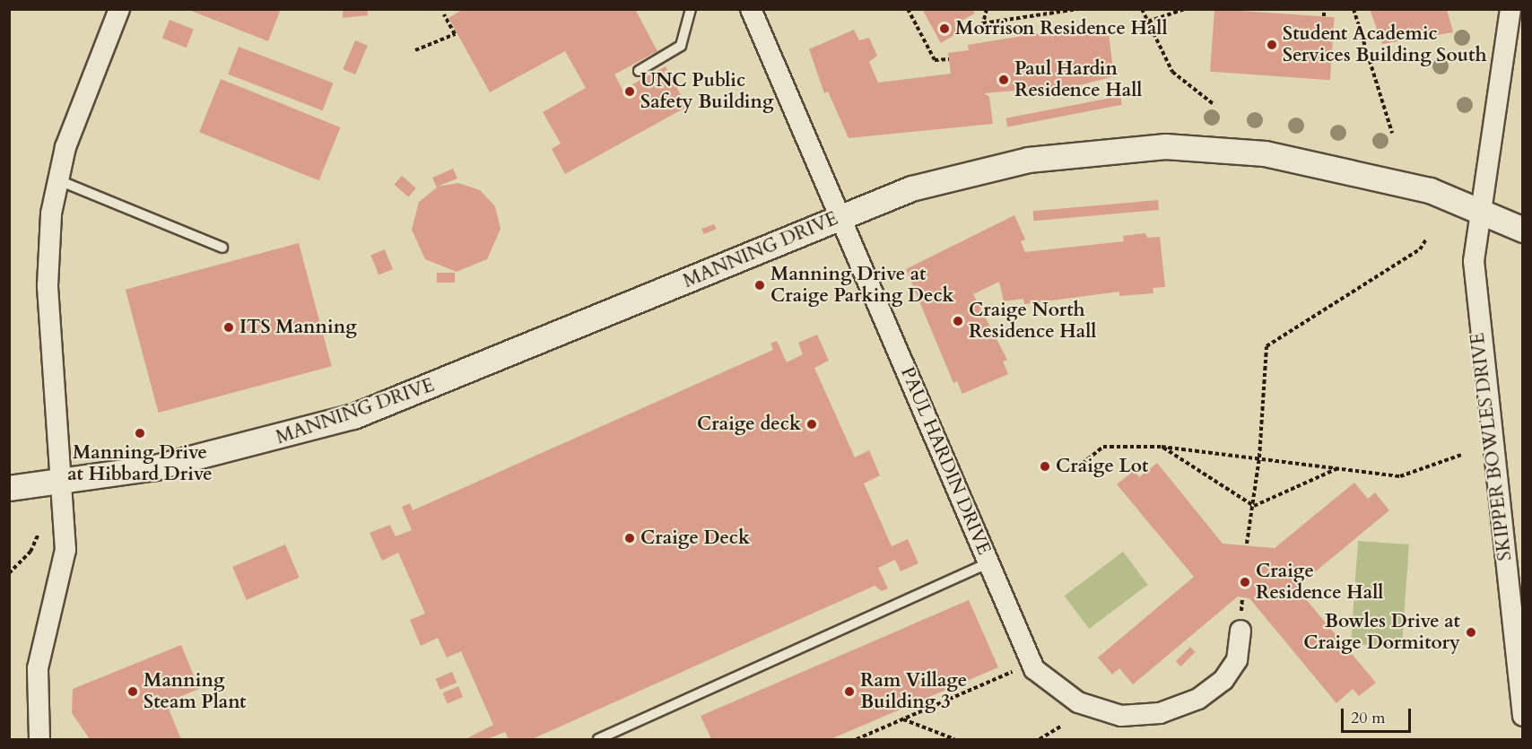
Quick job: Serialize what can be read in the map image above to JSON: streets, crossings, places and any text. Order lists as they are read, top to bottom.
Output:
{
  "streets": {
    "street": ["MANNING DRIVE", "SKIPPER BOWLES DRIVE", "PAUL HARDIN DRIVE"]
  },
  "crossings": [
    ["MANNING DRIVE", "SKIPPER BOWLES DRIVE"],
    ["MANNING DRIVE", "PAUL HARDIN DRIVE"]
  ],
  "places": [
    "Morrison Residence Hall",
    "Student Academic Services Building South",
    "Paul Hardin Residence Hall",
    "UNC Public Safety Building",
    "Manning Drive at Craige Parking Deck",
    "Craige North Residence Hall",
    "ITS Manning",
    "Craige deck",
    "Manning Drive at Hibbard Drive",
    "Craige Lot",
    "Craige Deck",
    "Craige Residence Hall",
    "Bowles Drive at Craige Dormitory",
    "Manning Steam Plant",
    "Ram Village Building 3"
  ],
  "scale_bar": "20 m"
}
